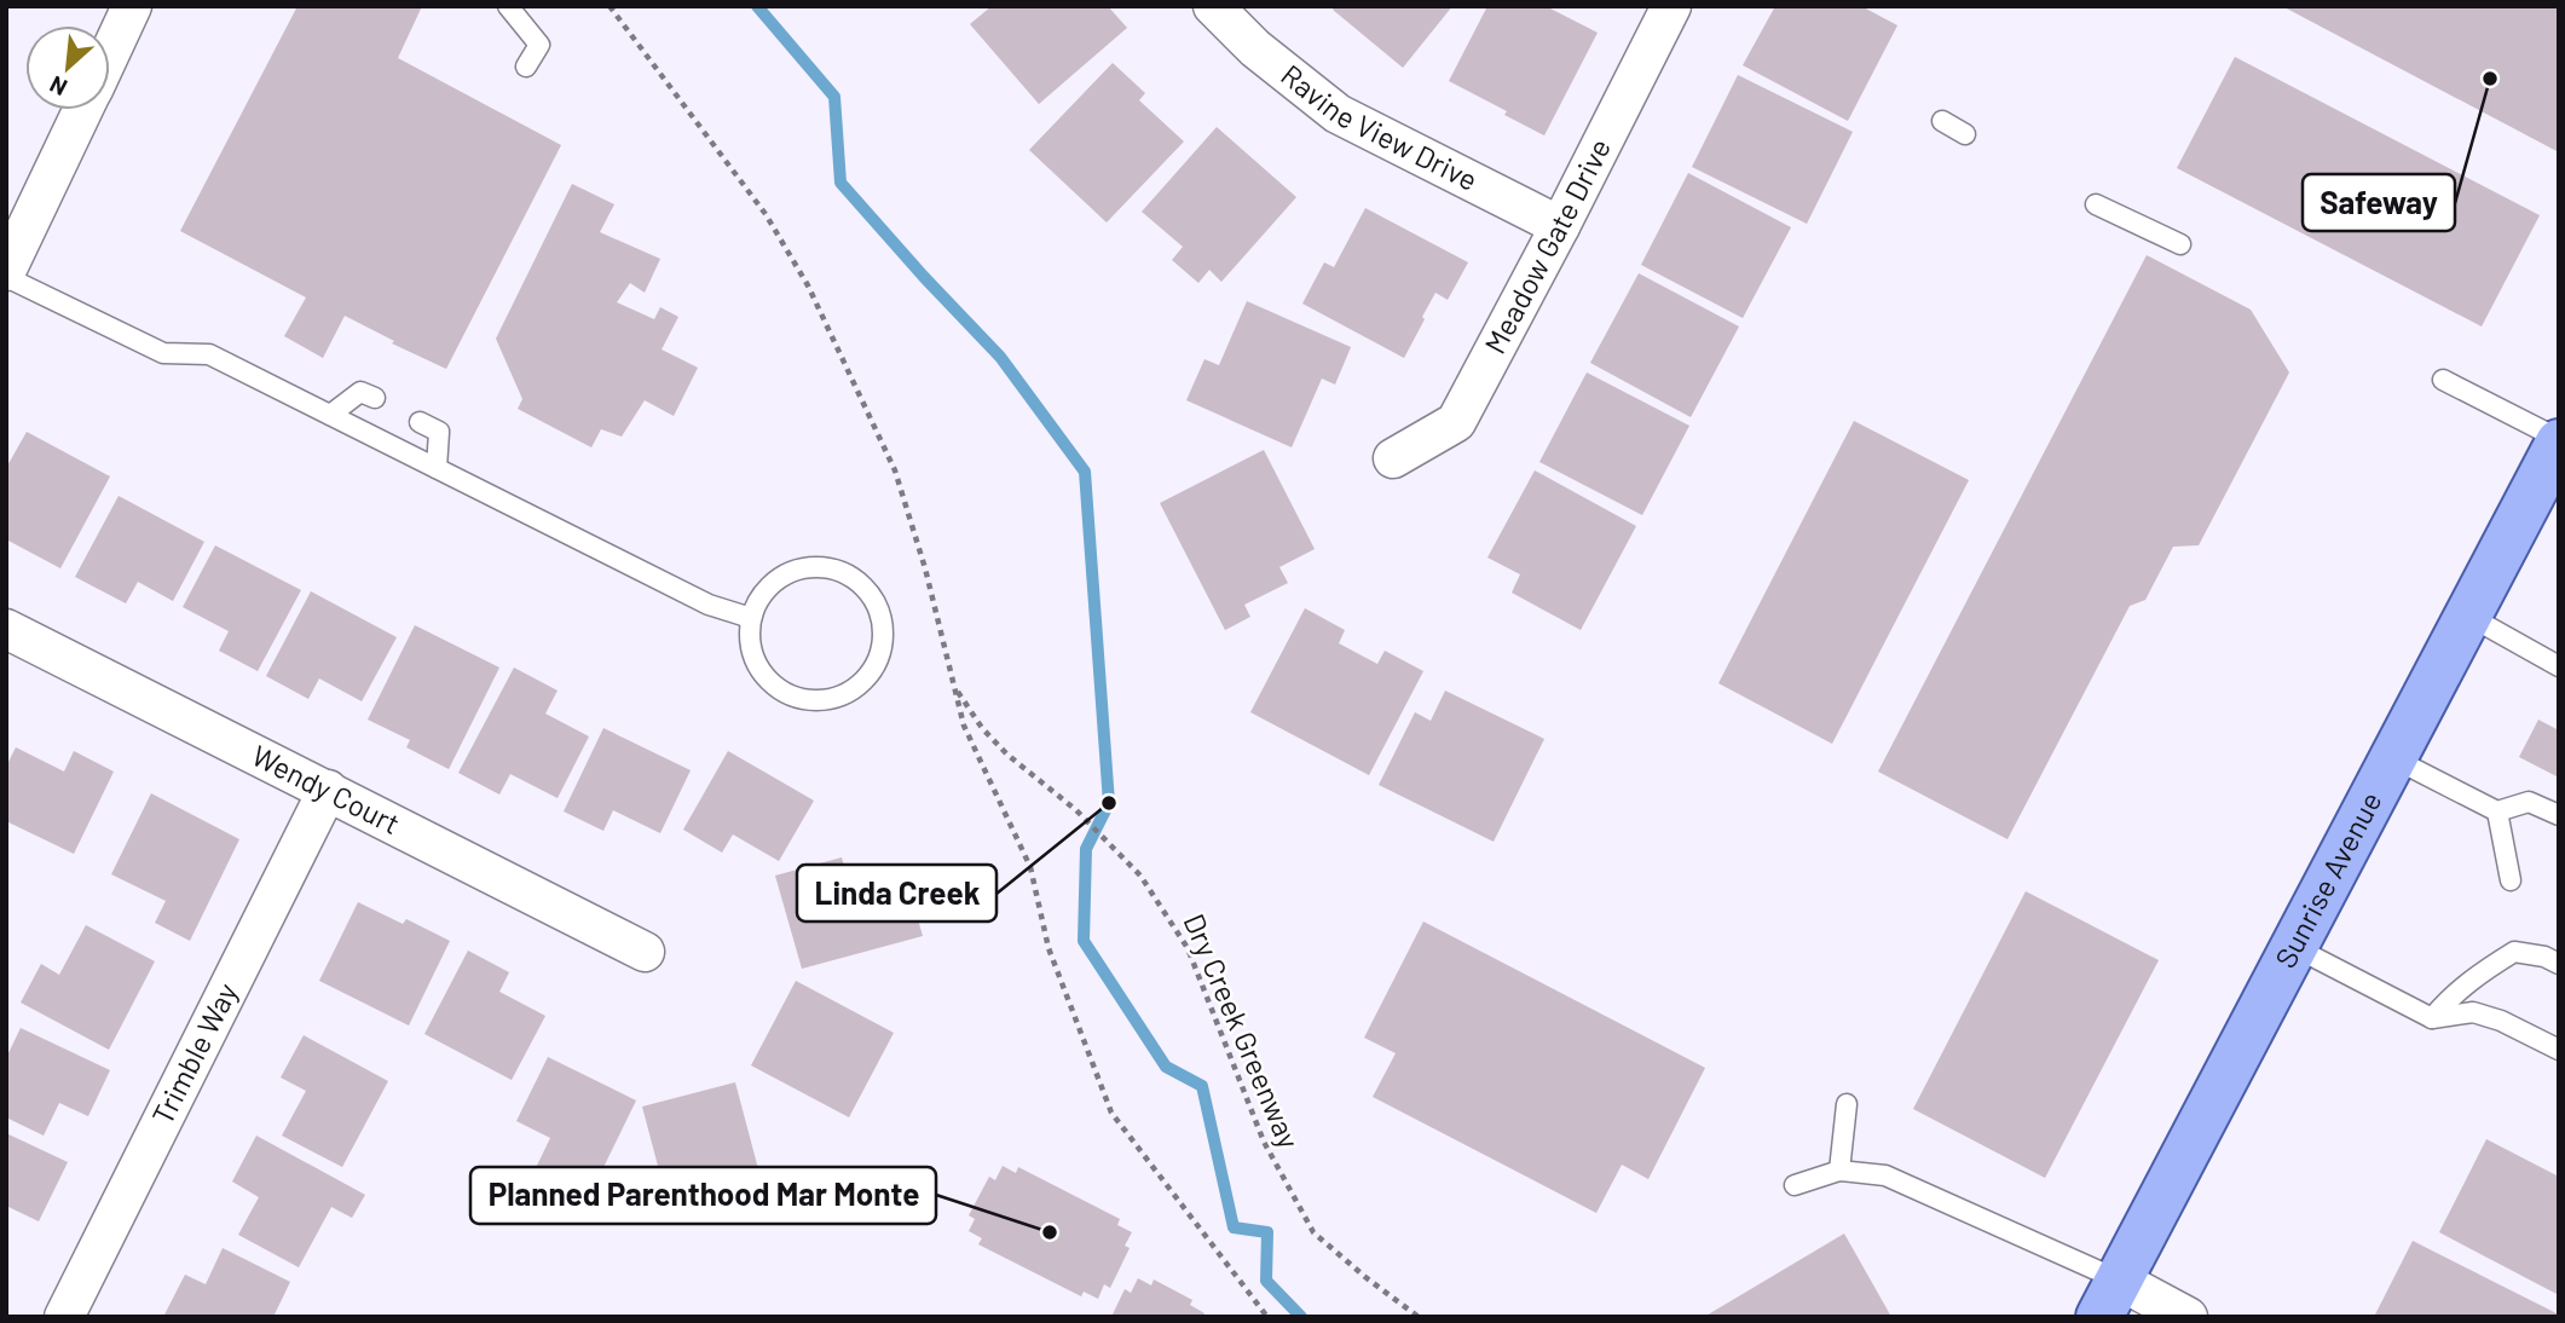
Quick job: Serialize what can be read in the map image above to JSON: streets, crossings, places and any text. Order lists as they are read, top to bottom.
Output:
{
  "streets": {
    "main road": ["Sunrise Avenue"],
    "street": [
      "Ravine View Drive",
      "Meadow Gate Drive",
      "Wendy Court",
      "Trimble Way"
    ],
    "path": ["Dry Creek Greenway"]
  },
  "crossings": [
    ["Ravine View Drive", "Meadow Gate Drive"],
    ["Wendy Court", "Trimble Way"]
  ],
  "places": ["Safeway", "Linda Creek", "Planned Parenthood Mar Monte"],
  "north": "bottom left"
}
